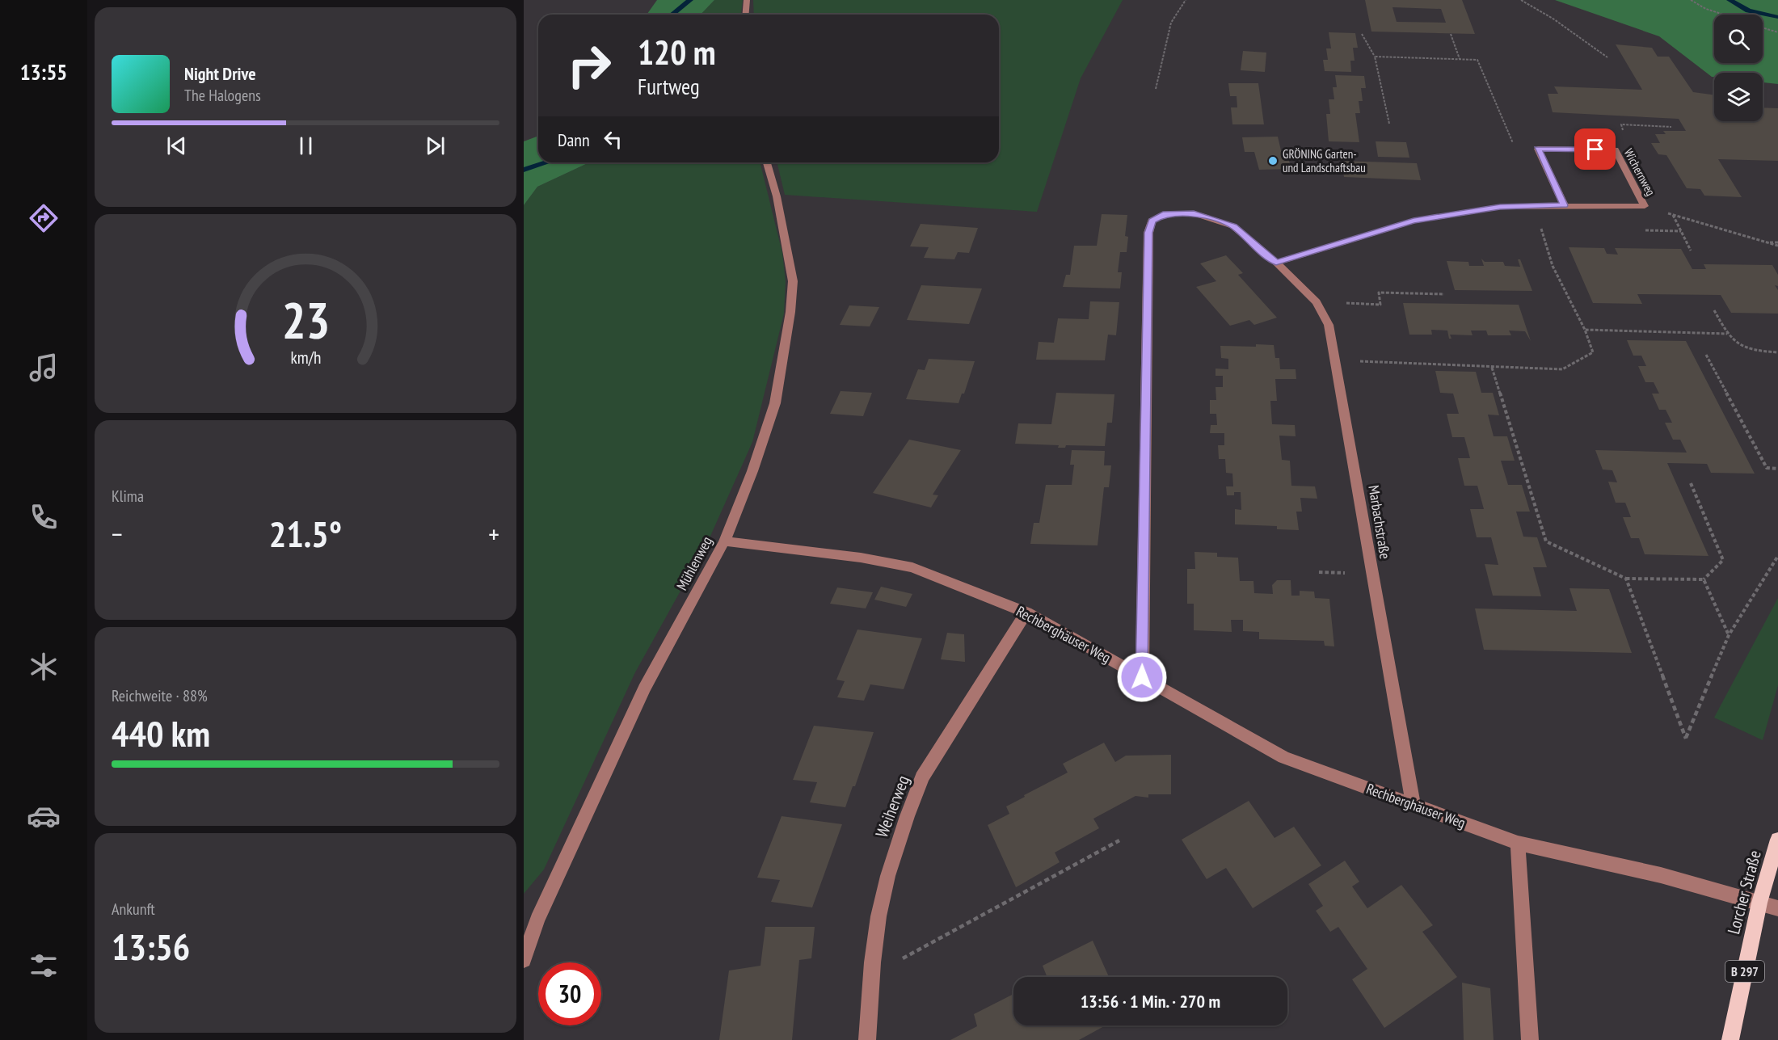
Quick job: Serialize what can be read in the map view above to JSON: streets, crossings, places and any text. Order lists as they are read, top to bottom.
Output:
{
  "streets": {
    "main road": ["Lorcher Straße", "B 297"],
    "street": [
      "Wichernweg",
      "Marbachstraße",
      "Mühlenweg",
      "Rechberghäuser Weg",
      "Weiherweg"
    ]
  },
  "crossings": [
    ["Wichernweg", "Marbachstraße"],
    ["Marbachstraße", "Rechberghäuser Weg"],
    ["Mühlenweg", "Rechberghäuser Weg"],
    ["Rechberghäuser Weg", "Weiherweg"],
    ["Rechberghäuser Weg", "Lorcher Straße"]
  ],
  "places": ["GRÖNING Garten- und Landschaftsbau"],
  "page": {
    "tabs": "13:55",
    "turn": ["120 m", "Furtweg"],
    "song": ["Night Drive", "The Halogens"],
    "then": "Dann",
    "tile": [
      "Klima",
      ["Reichweite · 88%", "440 km"],
      ["Ankunft", "13:56"]
    ],
    "heat": ["−", "21.5°", "+"],
    "limit": "30",
    "trip": "13:56 · 1 Min. · 270 m",
    "gauge": ["23", "km/h"]
  }
}
